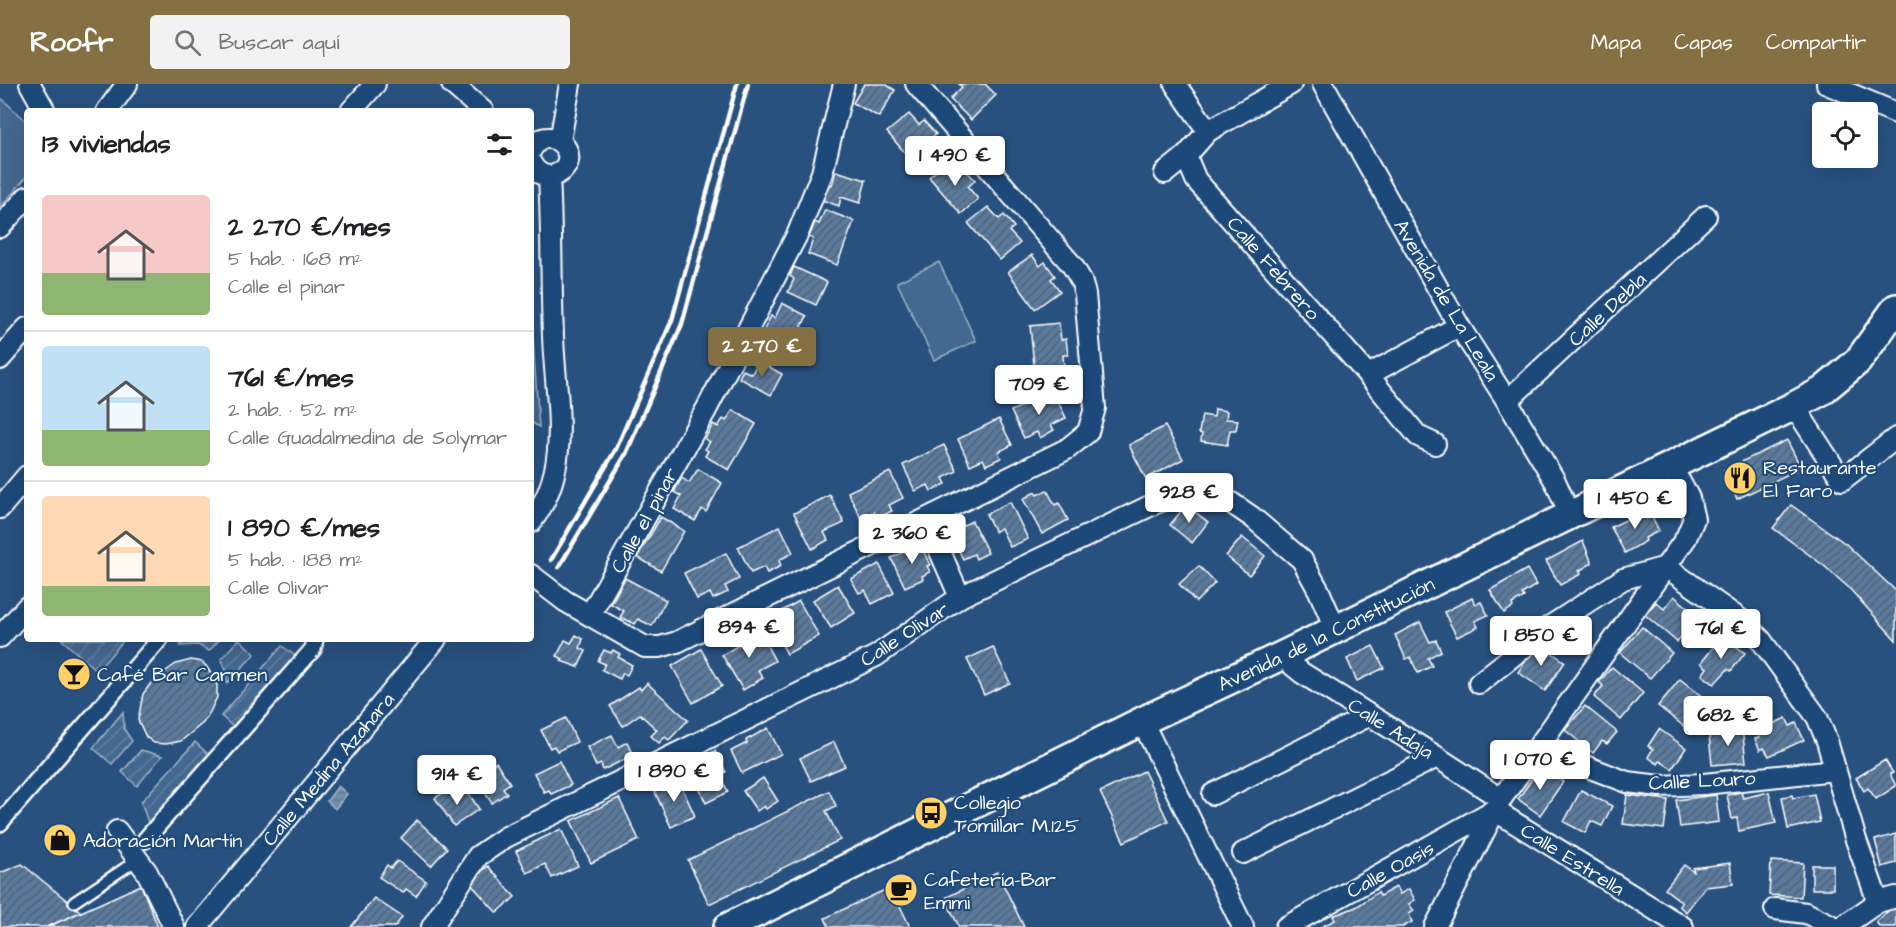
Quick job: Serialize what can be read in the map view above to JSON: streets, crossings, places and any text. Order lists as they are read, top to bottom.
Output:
{
  "streets": {
    "main road": ["Avenida de la Constitución"],
    "street": [
      "Calle Febrero",
      "Avenida de La Leala",
      "Calle Debla",
      "Calle el pinar",
      "Calle Olivar",
      "Calle Adaja",
      "Calle Medina Azahara",
      "Calle Louro",
      "Calle Estrella",
      "Calle Oasis"
    ]
  },
  "crossings": [
    ["Avenida de La Leala", "Calle Debla"],
    ["Avenida de La Leala", "Avenida de la Constitución"],
    ["Avenida de la Constitución", "Calle Olivar"],
    ["Avenida de la Constitución", "Calle Adaja"],
    ["Calle Adaja", "Calle Estrella"],
    ["Calle Adaja", "Calle Oasis"],
    ["Calle Estrella", "Calle Oasis"]
  ],
  "places": {
    "restaurant": ["Restaurante El Faro"],
    "bar": ["Café Bar Carmen"],
    "bus stop": ["Collegio Tomillar M.125"],
    "shop": ["Adoración Martín"],
    "cafe": ["Cafetería-Bar Emmi"]
  },
  "page": {
    "header": "Roofr",
    "search": "Buscar aquí",
    "nav": ["Mapa", "Capas", "Compartir"],
    "heading": "13 viviendas",
    "price": [
      "1 490 €",
      "2 270 €",
      "709 €",
      "928 €",
      "1 450 €",
      "2 360 €",
      "894 €",
      "761 €",
      "1 850 €",
      "682 €",
      "1 070 €",
      "1 890 €",
      "914 €"
    ],
    "list": [
      {
        "name": "2 270 €/mes",
        "note": "5 hab. · 168 m² · Calle el pinar"
      },
      {
        "name": "761 €/mes",
        "note": "2 hab. · 52 m² · Calle Guadalmedina de Solymar"
      },
      {
        "name": "1 890 €/mes",
        "note": "5 hab. · 188 m² · Calle Olivar"
      }
    ]
  }
}
